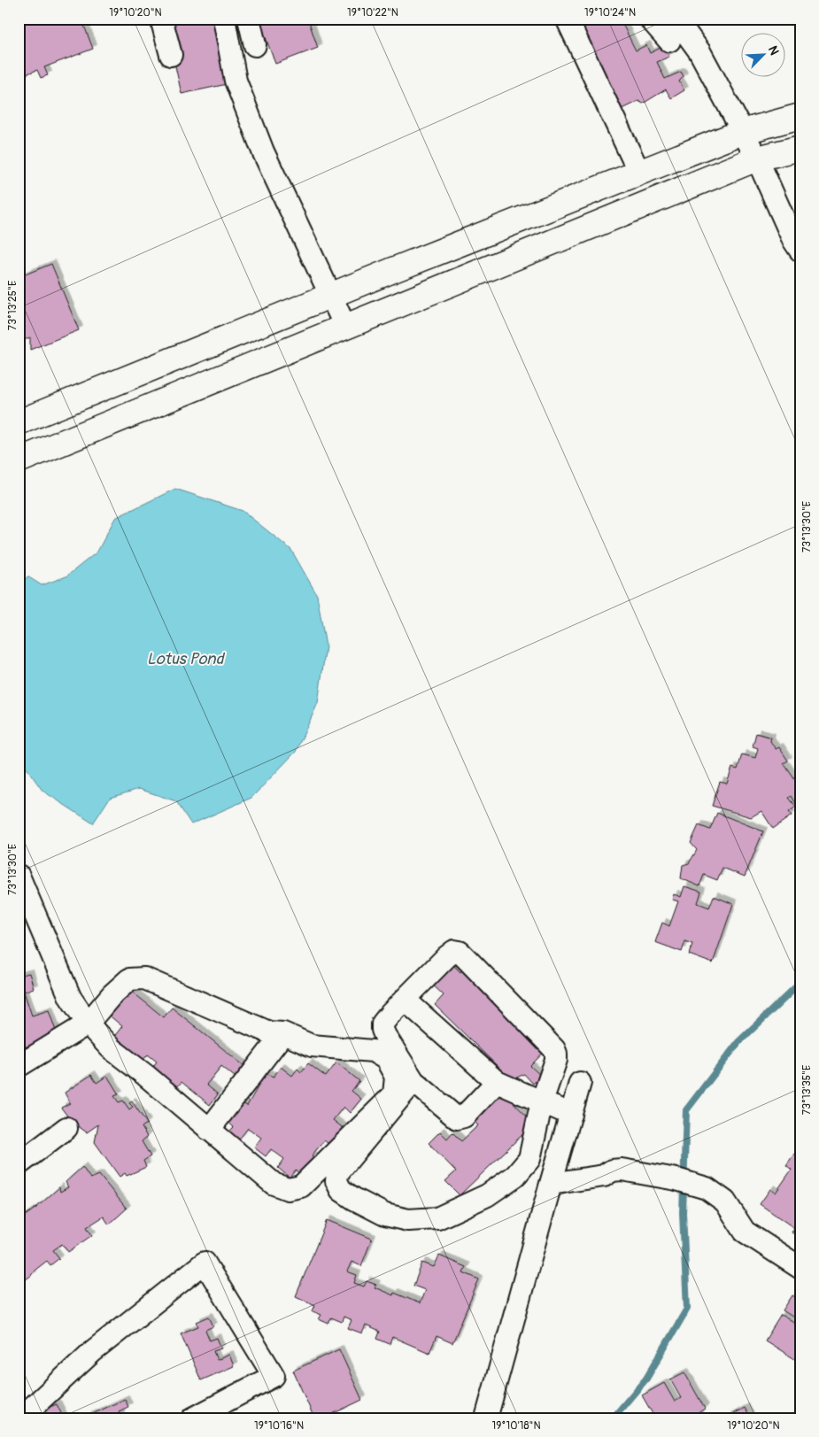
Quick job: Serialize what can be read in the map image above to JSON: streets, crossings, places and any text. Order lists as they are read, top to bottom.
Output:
{
  "water": ["Lotus Pond"],
  "north": "top right",
  "coordinates": [
    "19°10'20\"N",
    "19°10'22\"N",
    "19°10'24\"N",
    "73°13'25\"E",
    "73°13'30\"E",
    "73°13'35\"E",
    "19°10'16\"N",
    "19°10'18\"N"
  ]
}
